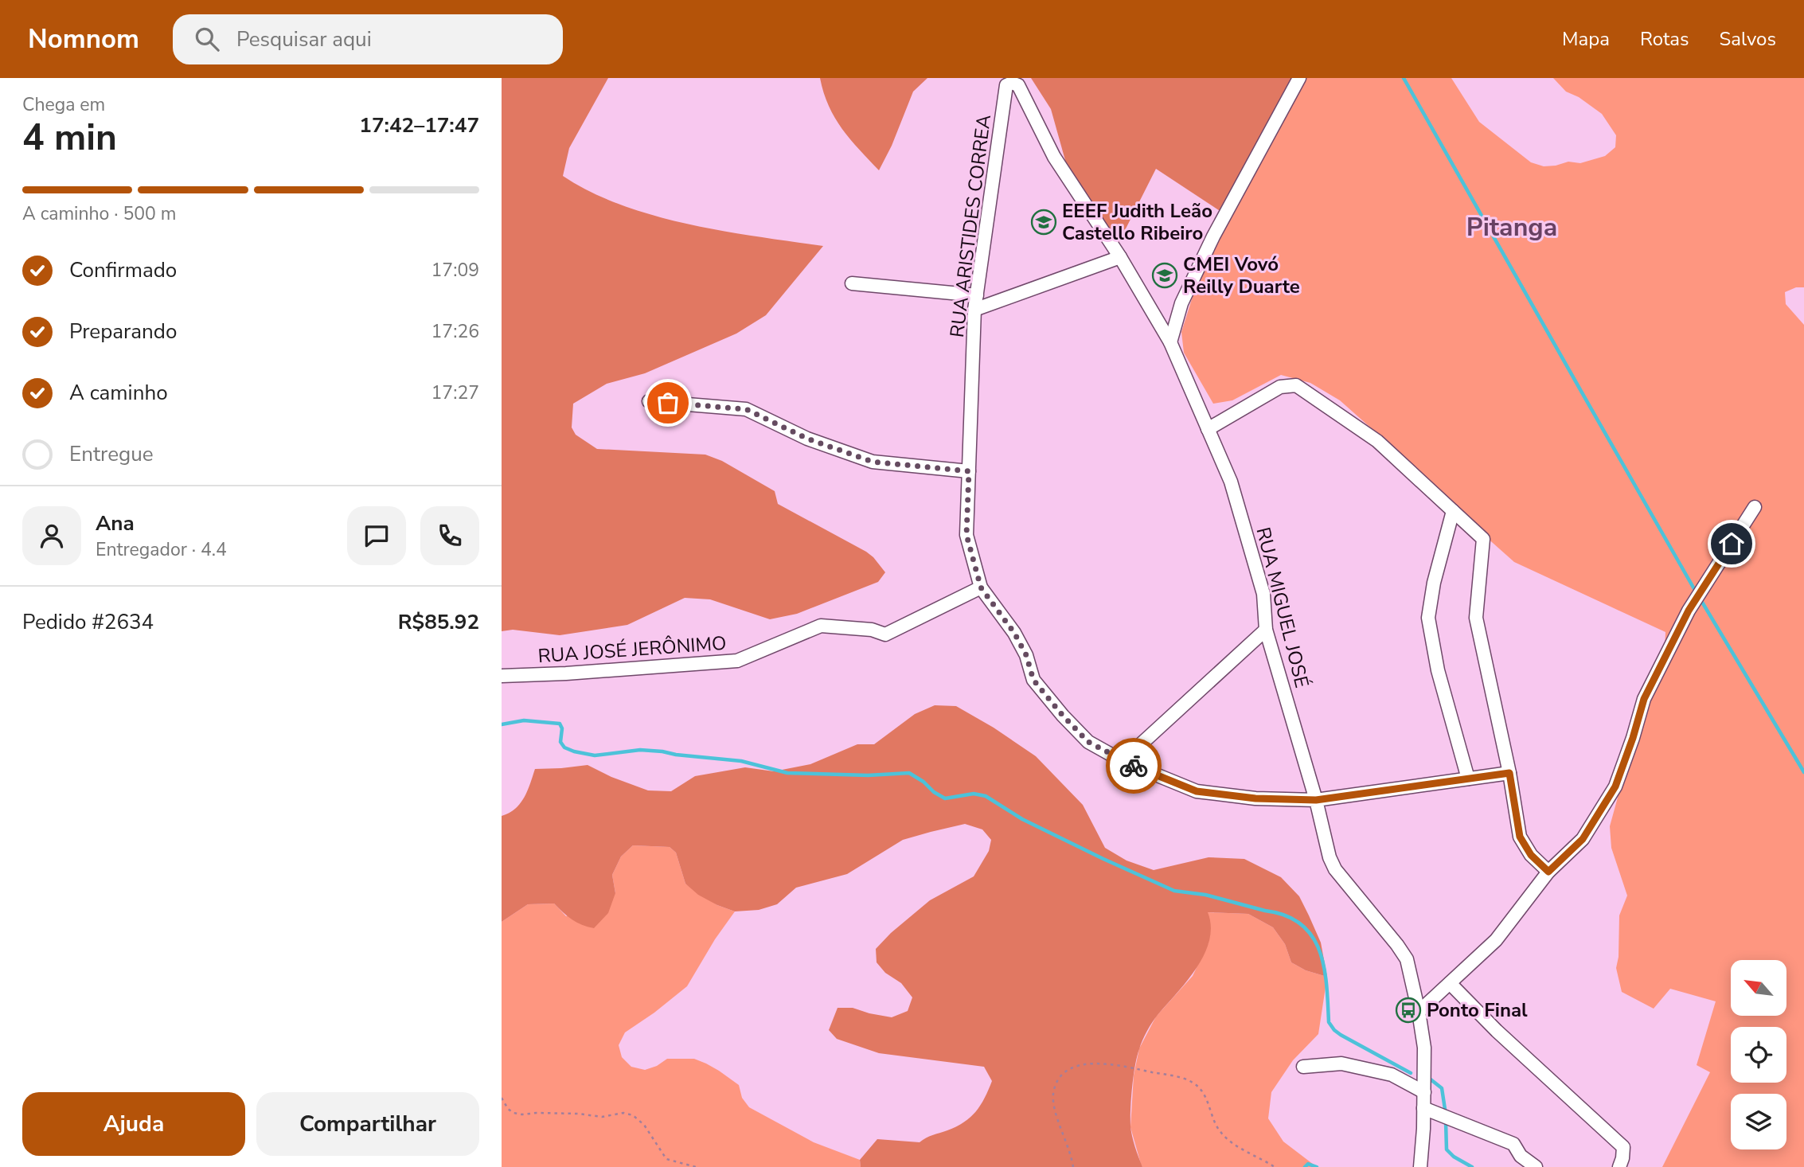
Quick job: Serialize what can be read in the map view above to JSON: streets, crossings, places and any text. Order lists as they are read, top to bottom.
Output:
{
  "streets": {
    "street": ["RUA ARISTIDES CORREA", "RUA MIGUEL JOSÉ", "RUA JOSÉ JERÔNIMO"]
  },
  "crossings": [
    ["RUA ARISTIDES CORREA", "RUA MIGUEL JOSÉ"],
    ["RUA ARISTIDES CORREA", "RUA JOSÉ JERÔNIMO"]
  ],
  "districts": ["Pitanga"],
  "places": {
    "school or university": ["EEEF Judith Leão Castello Ribeiro", "CMEI Vovó Reilly Duarte"],
    "bus stop": ["Ponto Final"]
  },
  "north": "top left",
  "page": {
    "header": "Nomnom",
    "search": "Pesquisar aqui",
    "nav": ["Mapa", "Rotas", "Salvos"],
    "heading": ["4 min", "Chega em", "17:42–17:47"],
    "panel": [
      "Ana",
      "Entregador · 4.4",
      "Pedido #2634",
      "R$85.92"
    ],
    "bar": "A caminho · 500 m",
    "list": [
      ["Confirmado", "17:09"],
      ["Preparando", "17:26"],
      ["A caminho", "17:27"],
      "Entregue"
    ],
    "buttons": ["Ajuda", "Compartilhar"]
  }
}
